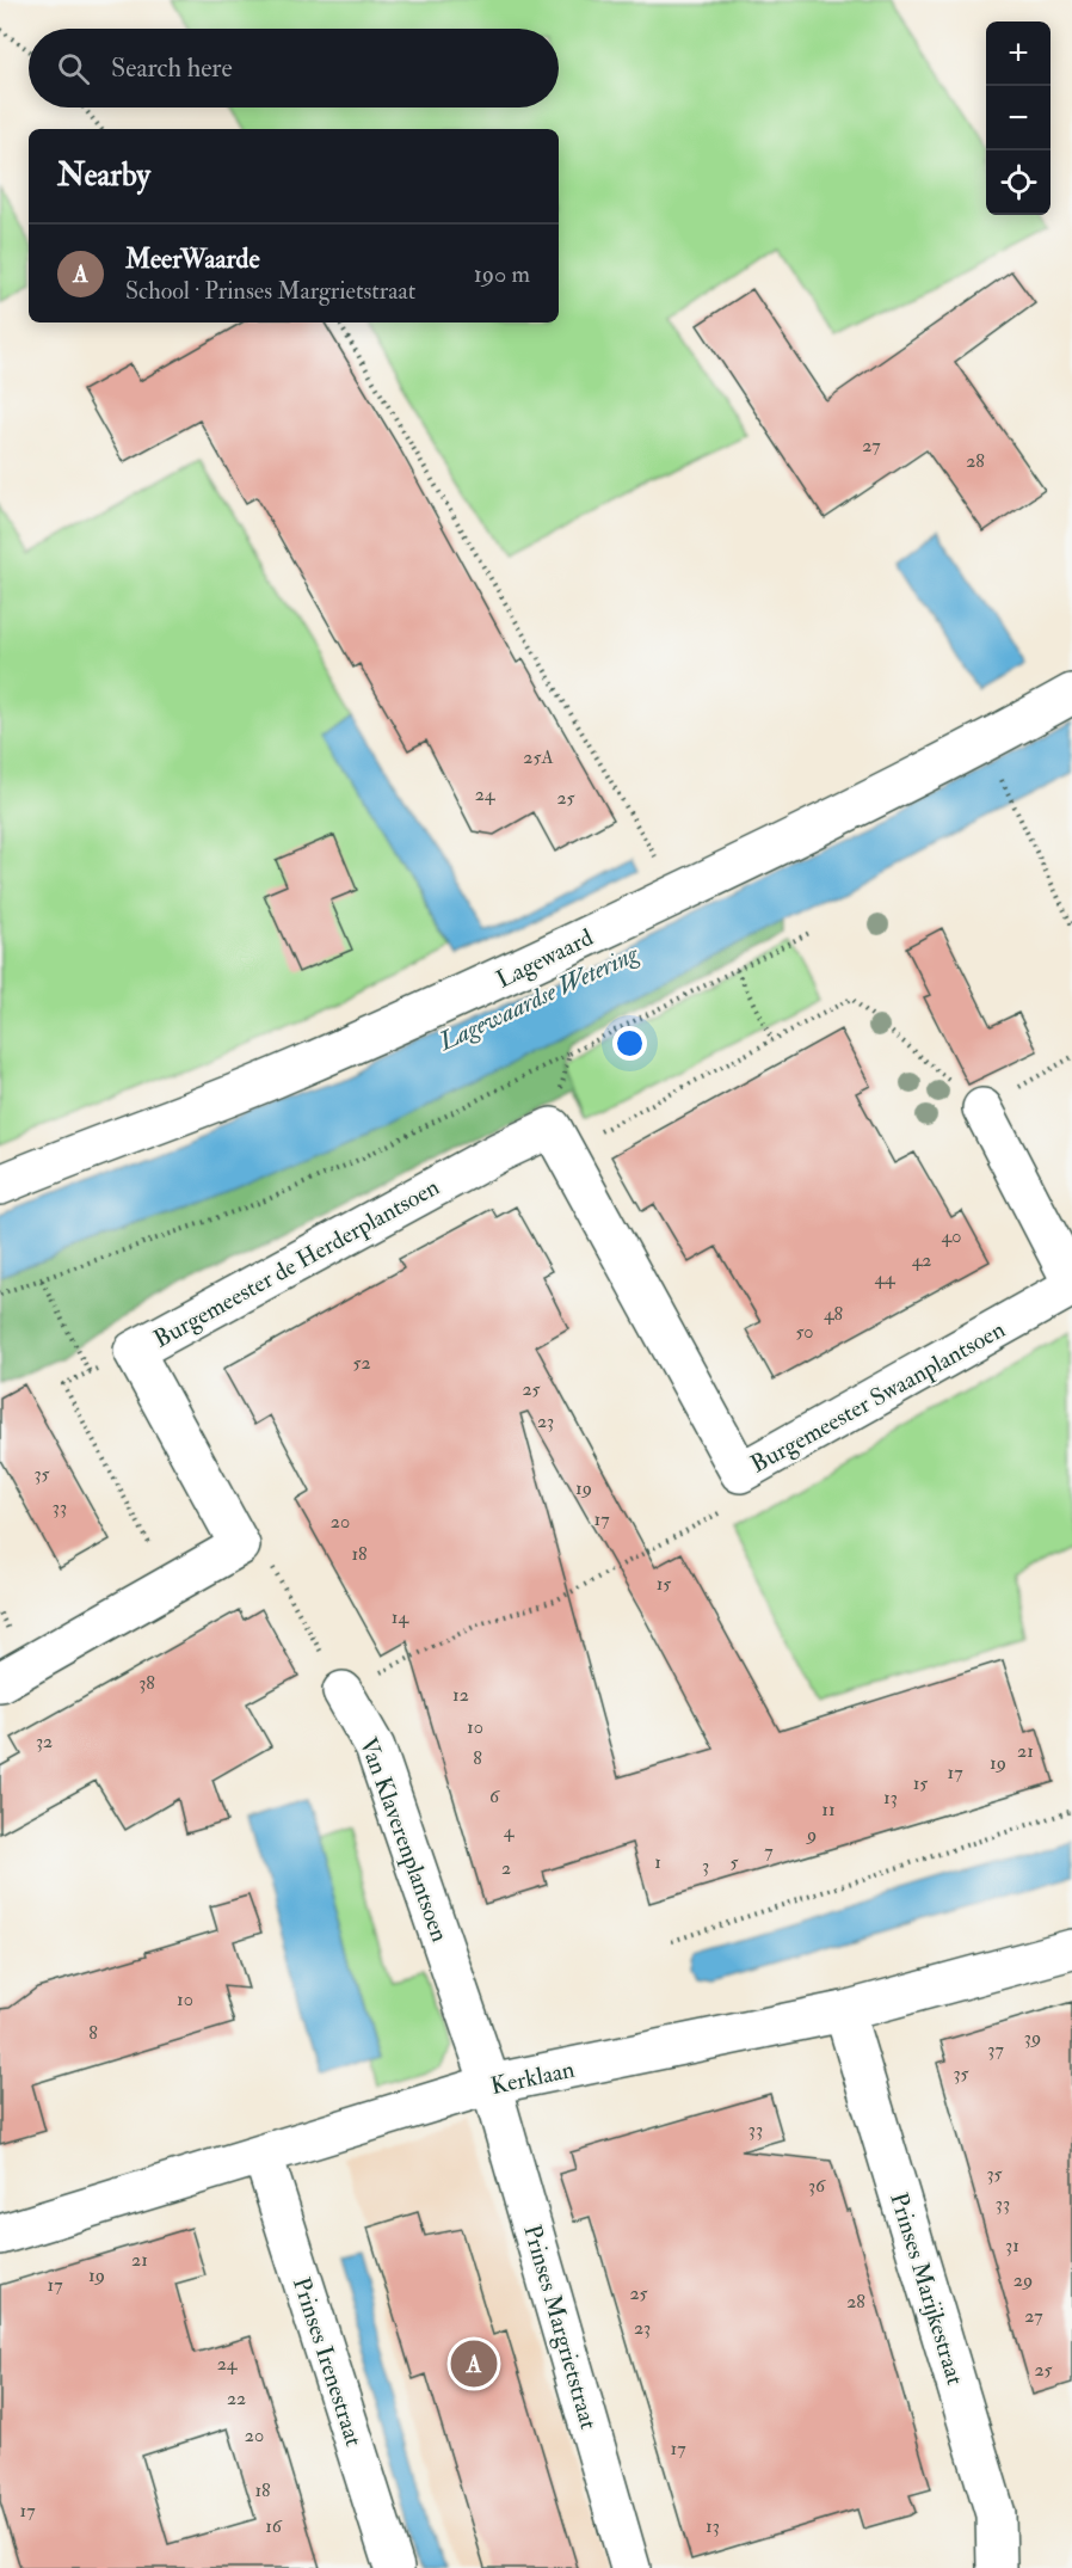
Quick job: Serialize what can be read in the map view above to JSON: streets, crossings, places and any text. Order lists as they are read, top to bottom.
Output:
{
  "streets": {
    "street": [
      "Lagewaard",
      "Burgemeester de Herderplantsoen",
      "Burgemeester Swaanplantsoen",
      "Van Klaverenplantsoen",
      "Kerklaan",
      "Prinses Marijkestraat",
      "Prinses Margrietstraat",
      "Prinses Irenestraat"
    ]
  },
  "crossings": [
    ["Burgemeester de Herderplantsoen", "Burgemeester Swaanplantsoen"],
    ["Van Klaverenplantsoen", "Kerklaan"],
    ["Van Klaverenplantsoen", "Prinses Margrietstraat"],
    ["Kerklaan", "Prinses Marijkestraat"],
    ["Kerklaan", "Prinses Margrietstraat"],
    ["Kerklaan", "Prinses Irenestraat"]
  ],
  "water": ["Lagewaardse Wetering"],
  "house_numbers": [
    "27",
    "28",
    "25A",
    "24",
    "25",
    "40",
    "42",
    "44",
    "48",
    "50",
    "52",
    "25",
    "23",
    "35",
    "19",
    "33",
    "17",
    "20",
    "18",
    "15",
    "14",
    "38",
    "12",
    "10",
    "32",
    "21",
    "8",
    "19",
    "17",
    "15",
    "6",
    "13",
    "11",
    "4",
    "9",
    "7",
    "1",
    "5",
    "3",
    "2",
    "10",
    "8",
    "39",
    "37",
    "35",
    "33",
    "35",
    "36",
    "33",
    "31",
    "21",
    "19",
    "29",
    "17",
    "25",
    "28",
    "27",
    "23",
    "24",
    "25",
    "22",
    "20",
    "17",
    "18",
    "17",
    "16",
    "13"
  ],
  "page": {
    "map_buttons": ["+", "−"],
    "search": "Search here",
    "heading": "Nearby",
    "list": [
      {
        "mark": "A",
        "name": "MeerWaarde",
        "note": "School · Prinses Margrietstraat",
        "value": "190 m"
      }
    ],
    "pins": "A"
  }
}
